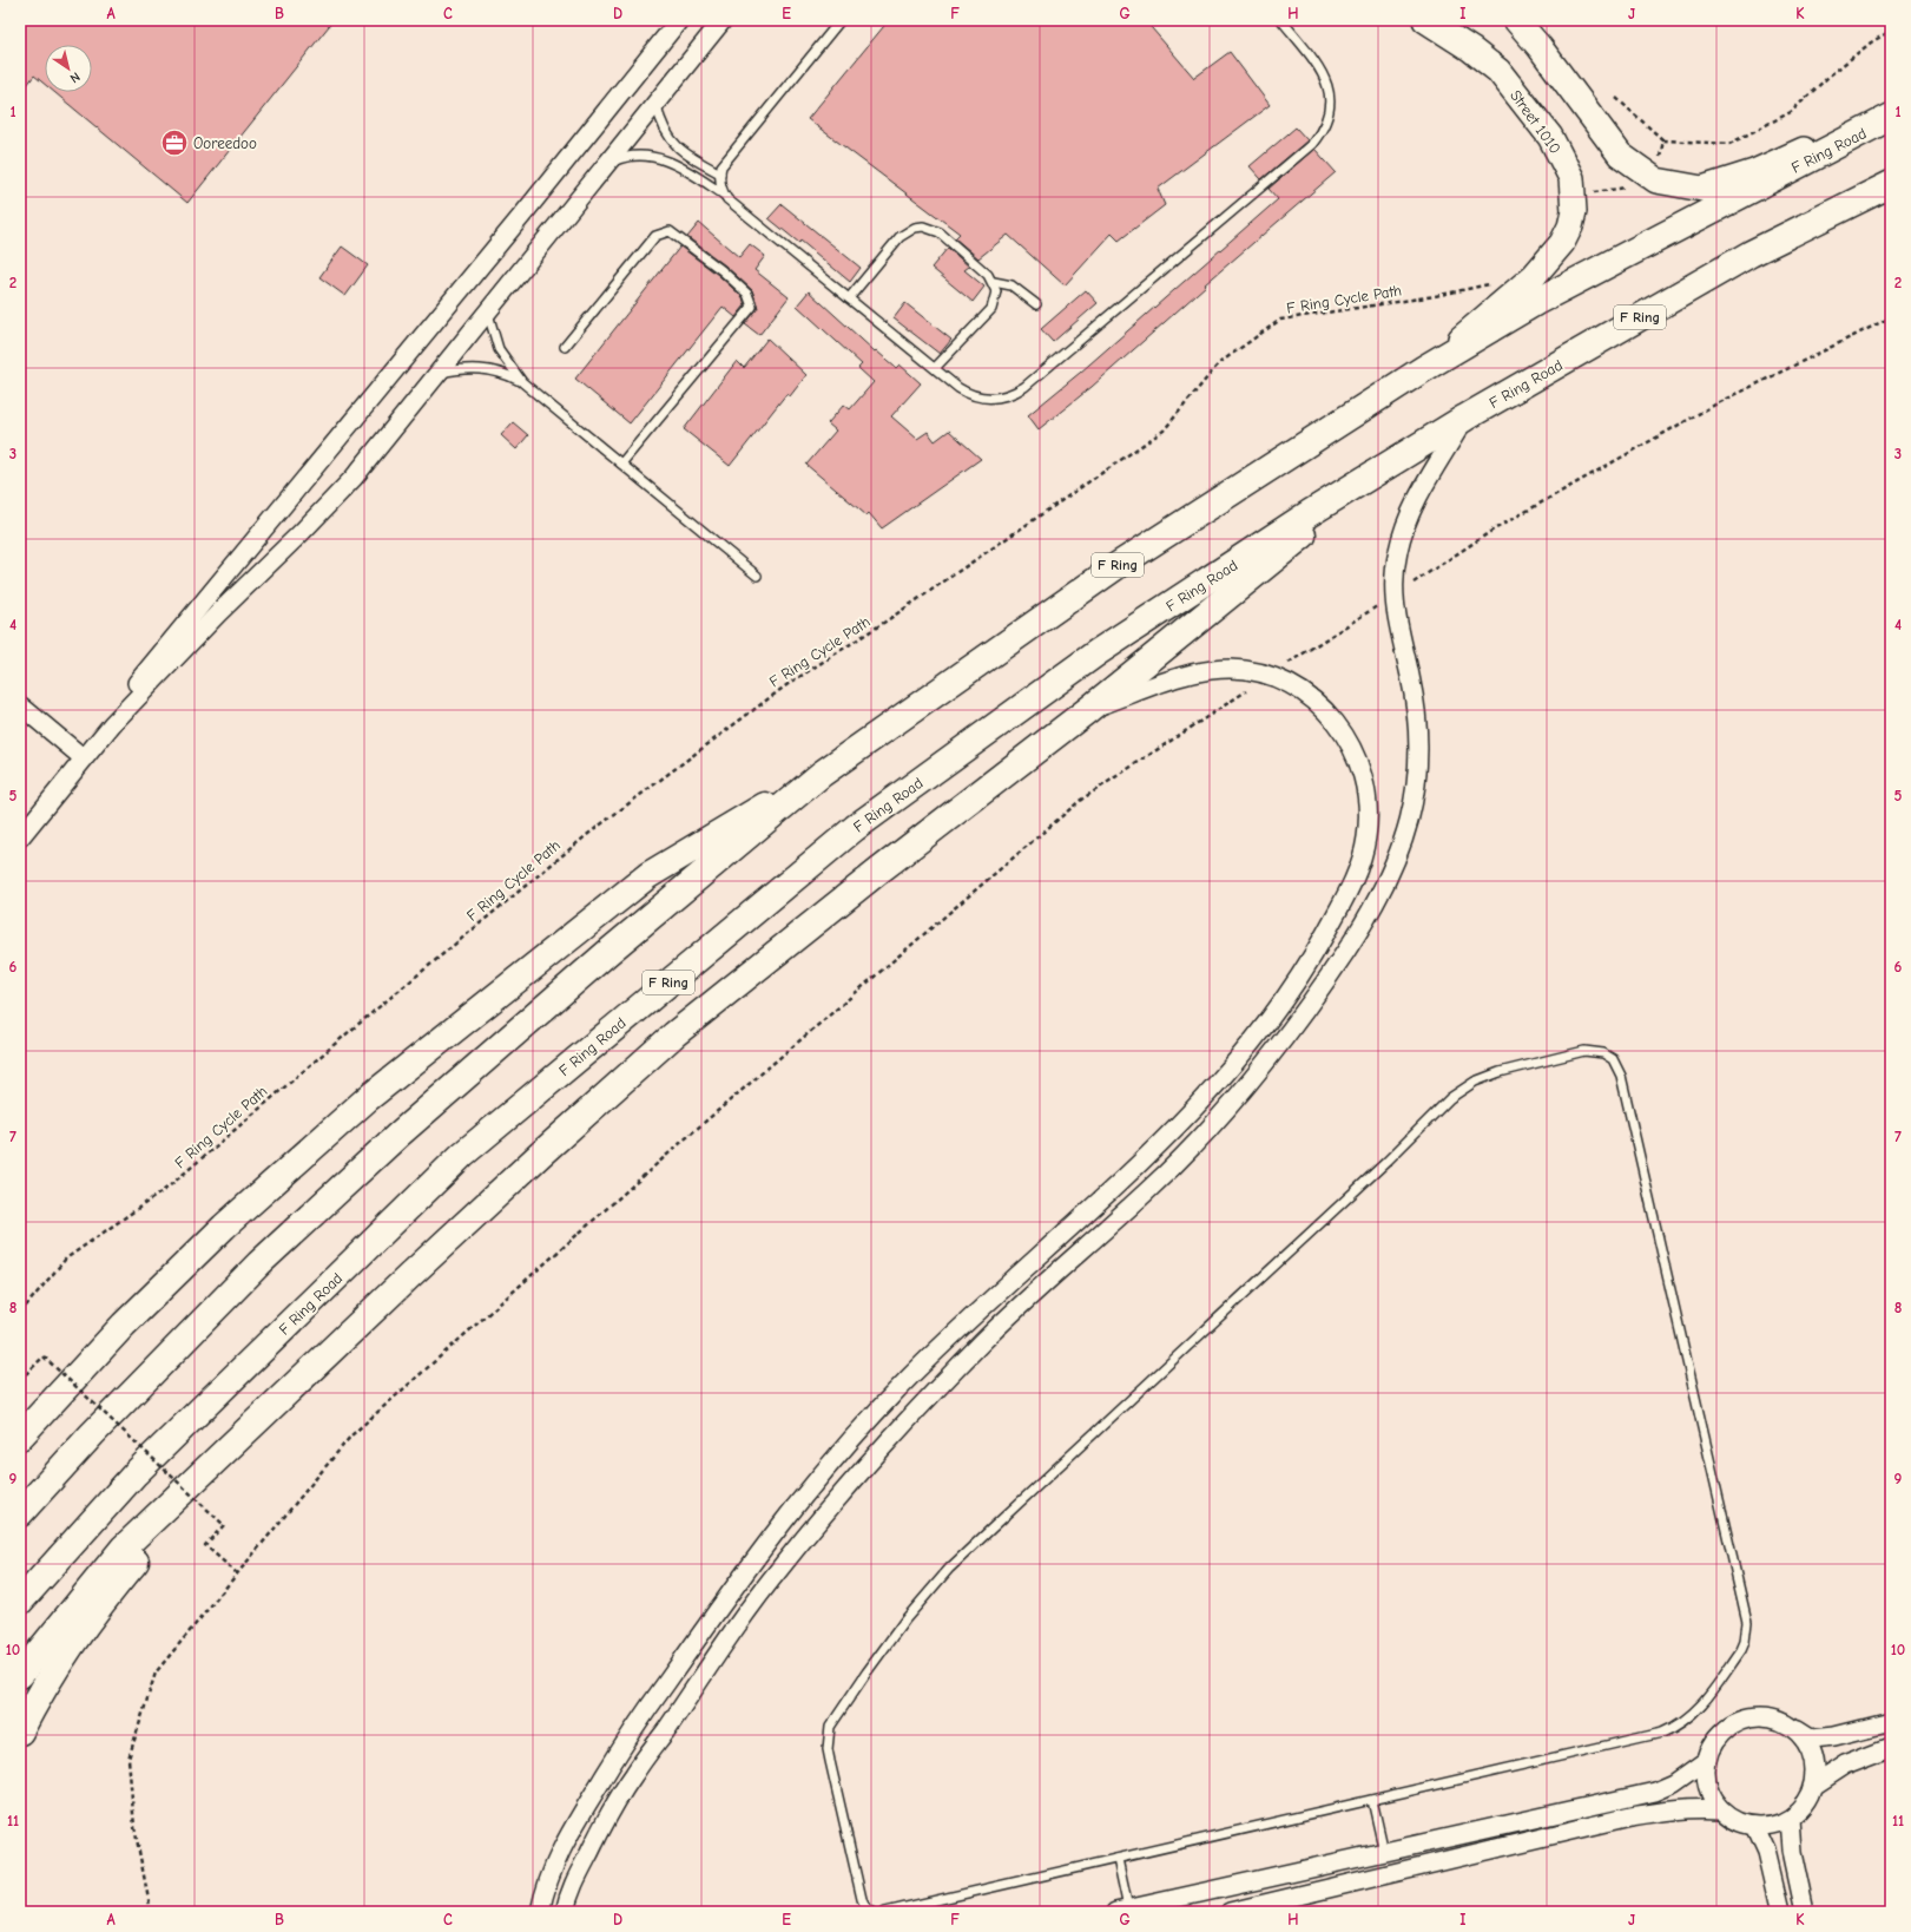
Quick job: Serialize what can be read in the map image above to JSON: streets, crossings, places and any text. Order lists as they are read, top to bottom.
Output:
{
  "streets": {
    "highway": ["F Ring Road", "F Ring"],
    "street": ["Street 1010"],
    "path": ["F Ring Cycle Path"]
  },
  "crossings": [
    ["Street 1010", "F Ring Road"]
  ],
  "places": {
    "office": ["Ooreedoo"]
  },
  "north": "bottom right",
  "grid": {
    "columns": [
      "A",
      "B",
      "C",
      "D",
      "E",
      "F",
      "G",
      "H",
      "I",
      "J",
      "K"
    ],
    "rows": [
      "1",
      "2",
      "3",
      "4",
      "5",
      "6",
      "7",
      "8",
      "9",
      "10",
      "11"
    ]
  }
}
